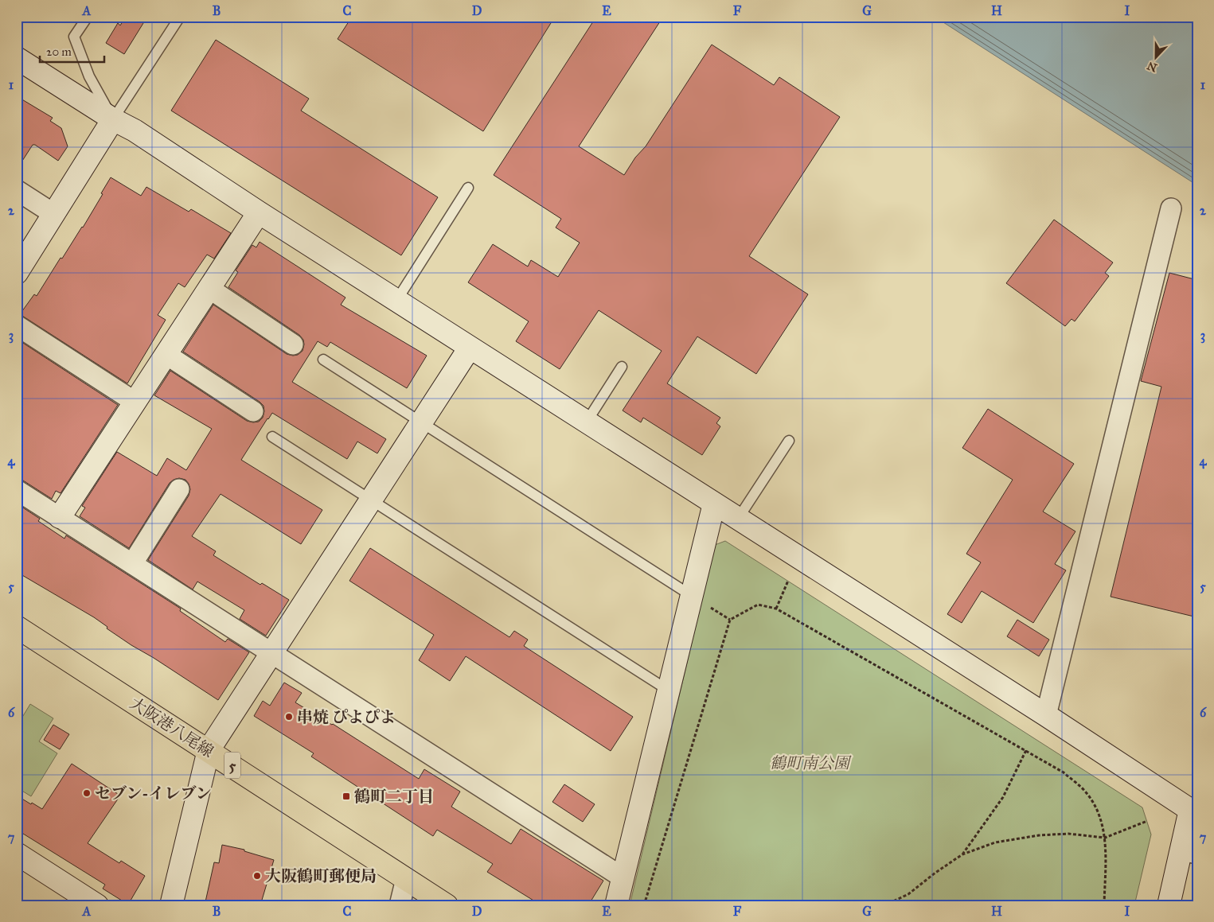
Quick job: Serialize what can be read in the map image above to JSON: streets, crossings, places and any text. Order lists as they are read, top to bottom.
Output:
{
  "streets": {
    "main road": ["大阪港八尾線", "5"]
  },
  "parks": ["鶴町南公園"],
  "places": {
    "other": ["串焼 ぴよぴよ", "セブン-イレブン", "大阪鶴町郵便局"],
    "transit": ["鶴町二丁目"]
  },
  "scale_bar": "20 m",
  "north": "bottom",
  "grid": {
    "columns": [
      "A",
      "B",
      "C",
      "D",
      "E",
      "F",
      "G",
      "H",
      "I"
    ],
    "rows": [
      "1",
      "2",
      "3",
      "4",
      "5",
      "6",
      "7"
    ]
  }
}
